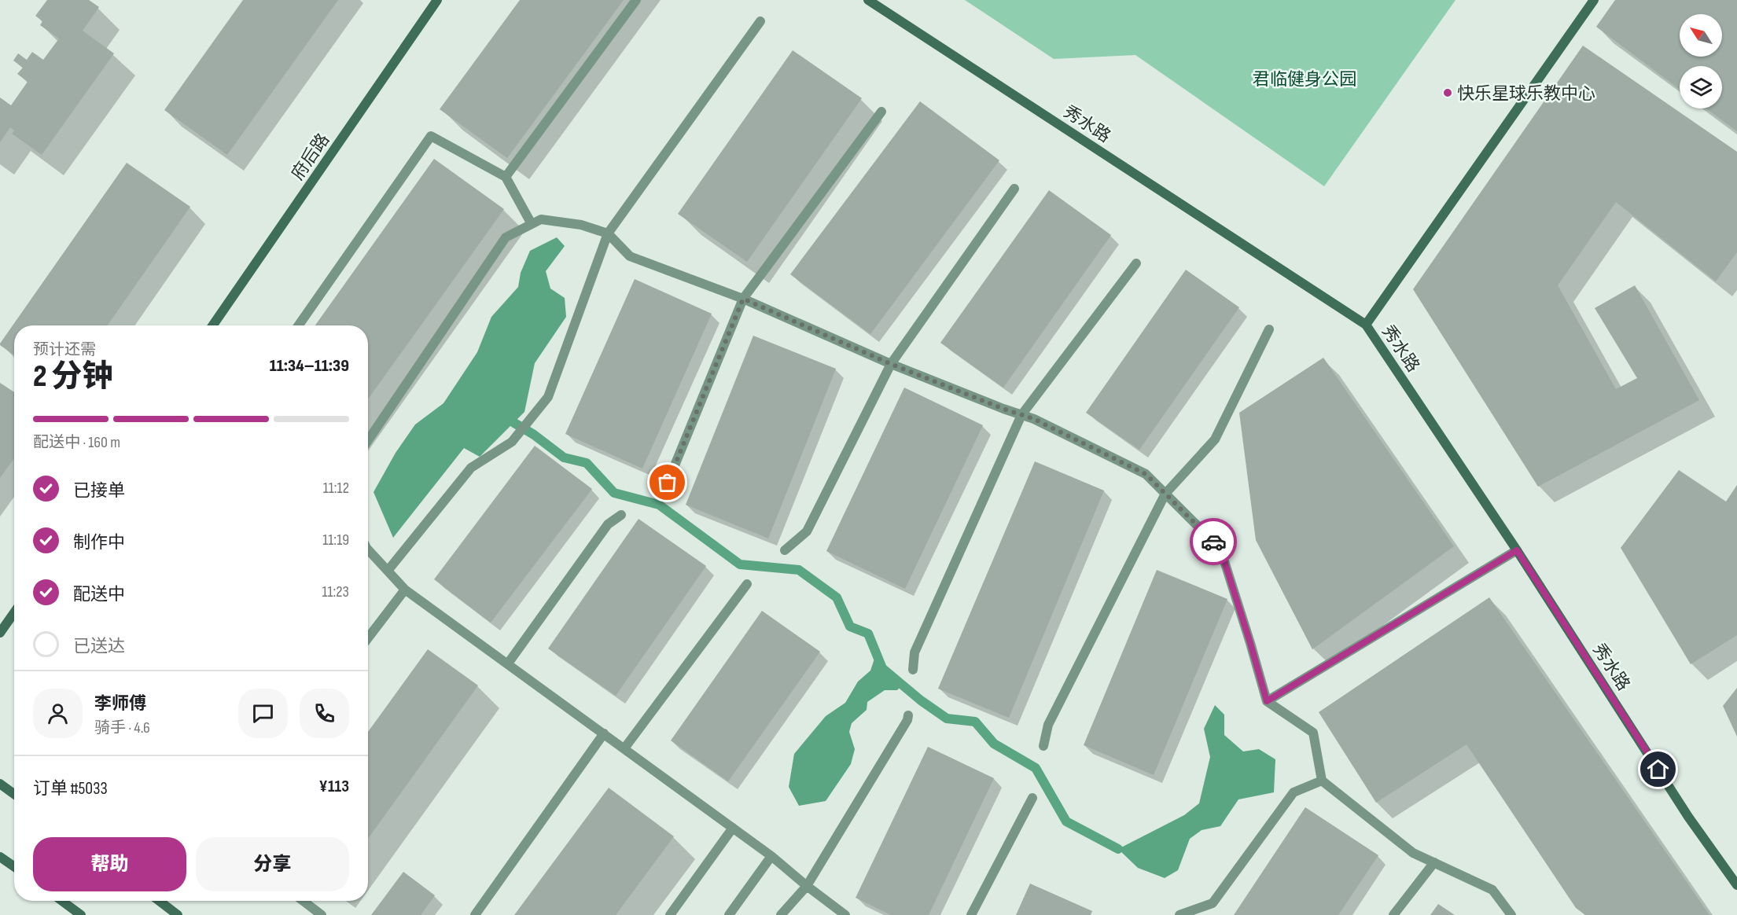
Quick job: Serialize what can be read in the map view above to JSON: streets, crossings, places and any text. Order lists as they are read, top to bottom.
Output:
{
  "streets": {
    "street": ["秀水路", "府后路"]
  },
  "parks": ["君临健身公园"],
  "places": ["快乐星球乐教中心"],
  "north": "top left",
  "page": {
    "heading": ["2 分钟", "预计还需", "11:34–11:39"],
    "panel": [
      "李师傅",
      "骑手 · 4.6",
      "订单 #5033",
      "¥113"
    ],
    "bar": "配送中 · 160 m",
    "list": [
      ["已接单", "11:12"],
      ["制作中", "11:19"],
      ["配送中", "11:23"],
      "已送达"
    ],
    "buttons": ["帮助", "分享"]
  }
}
